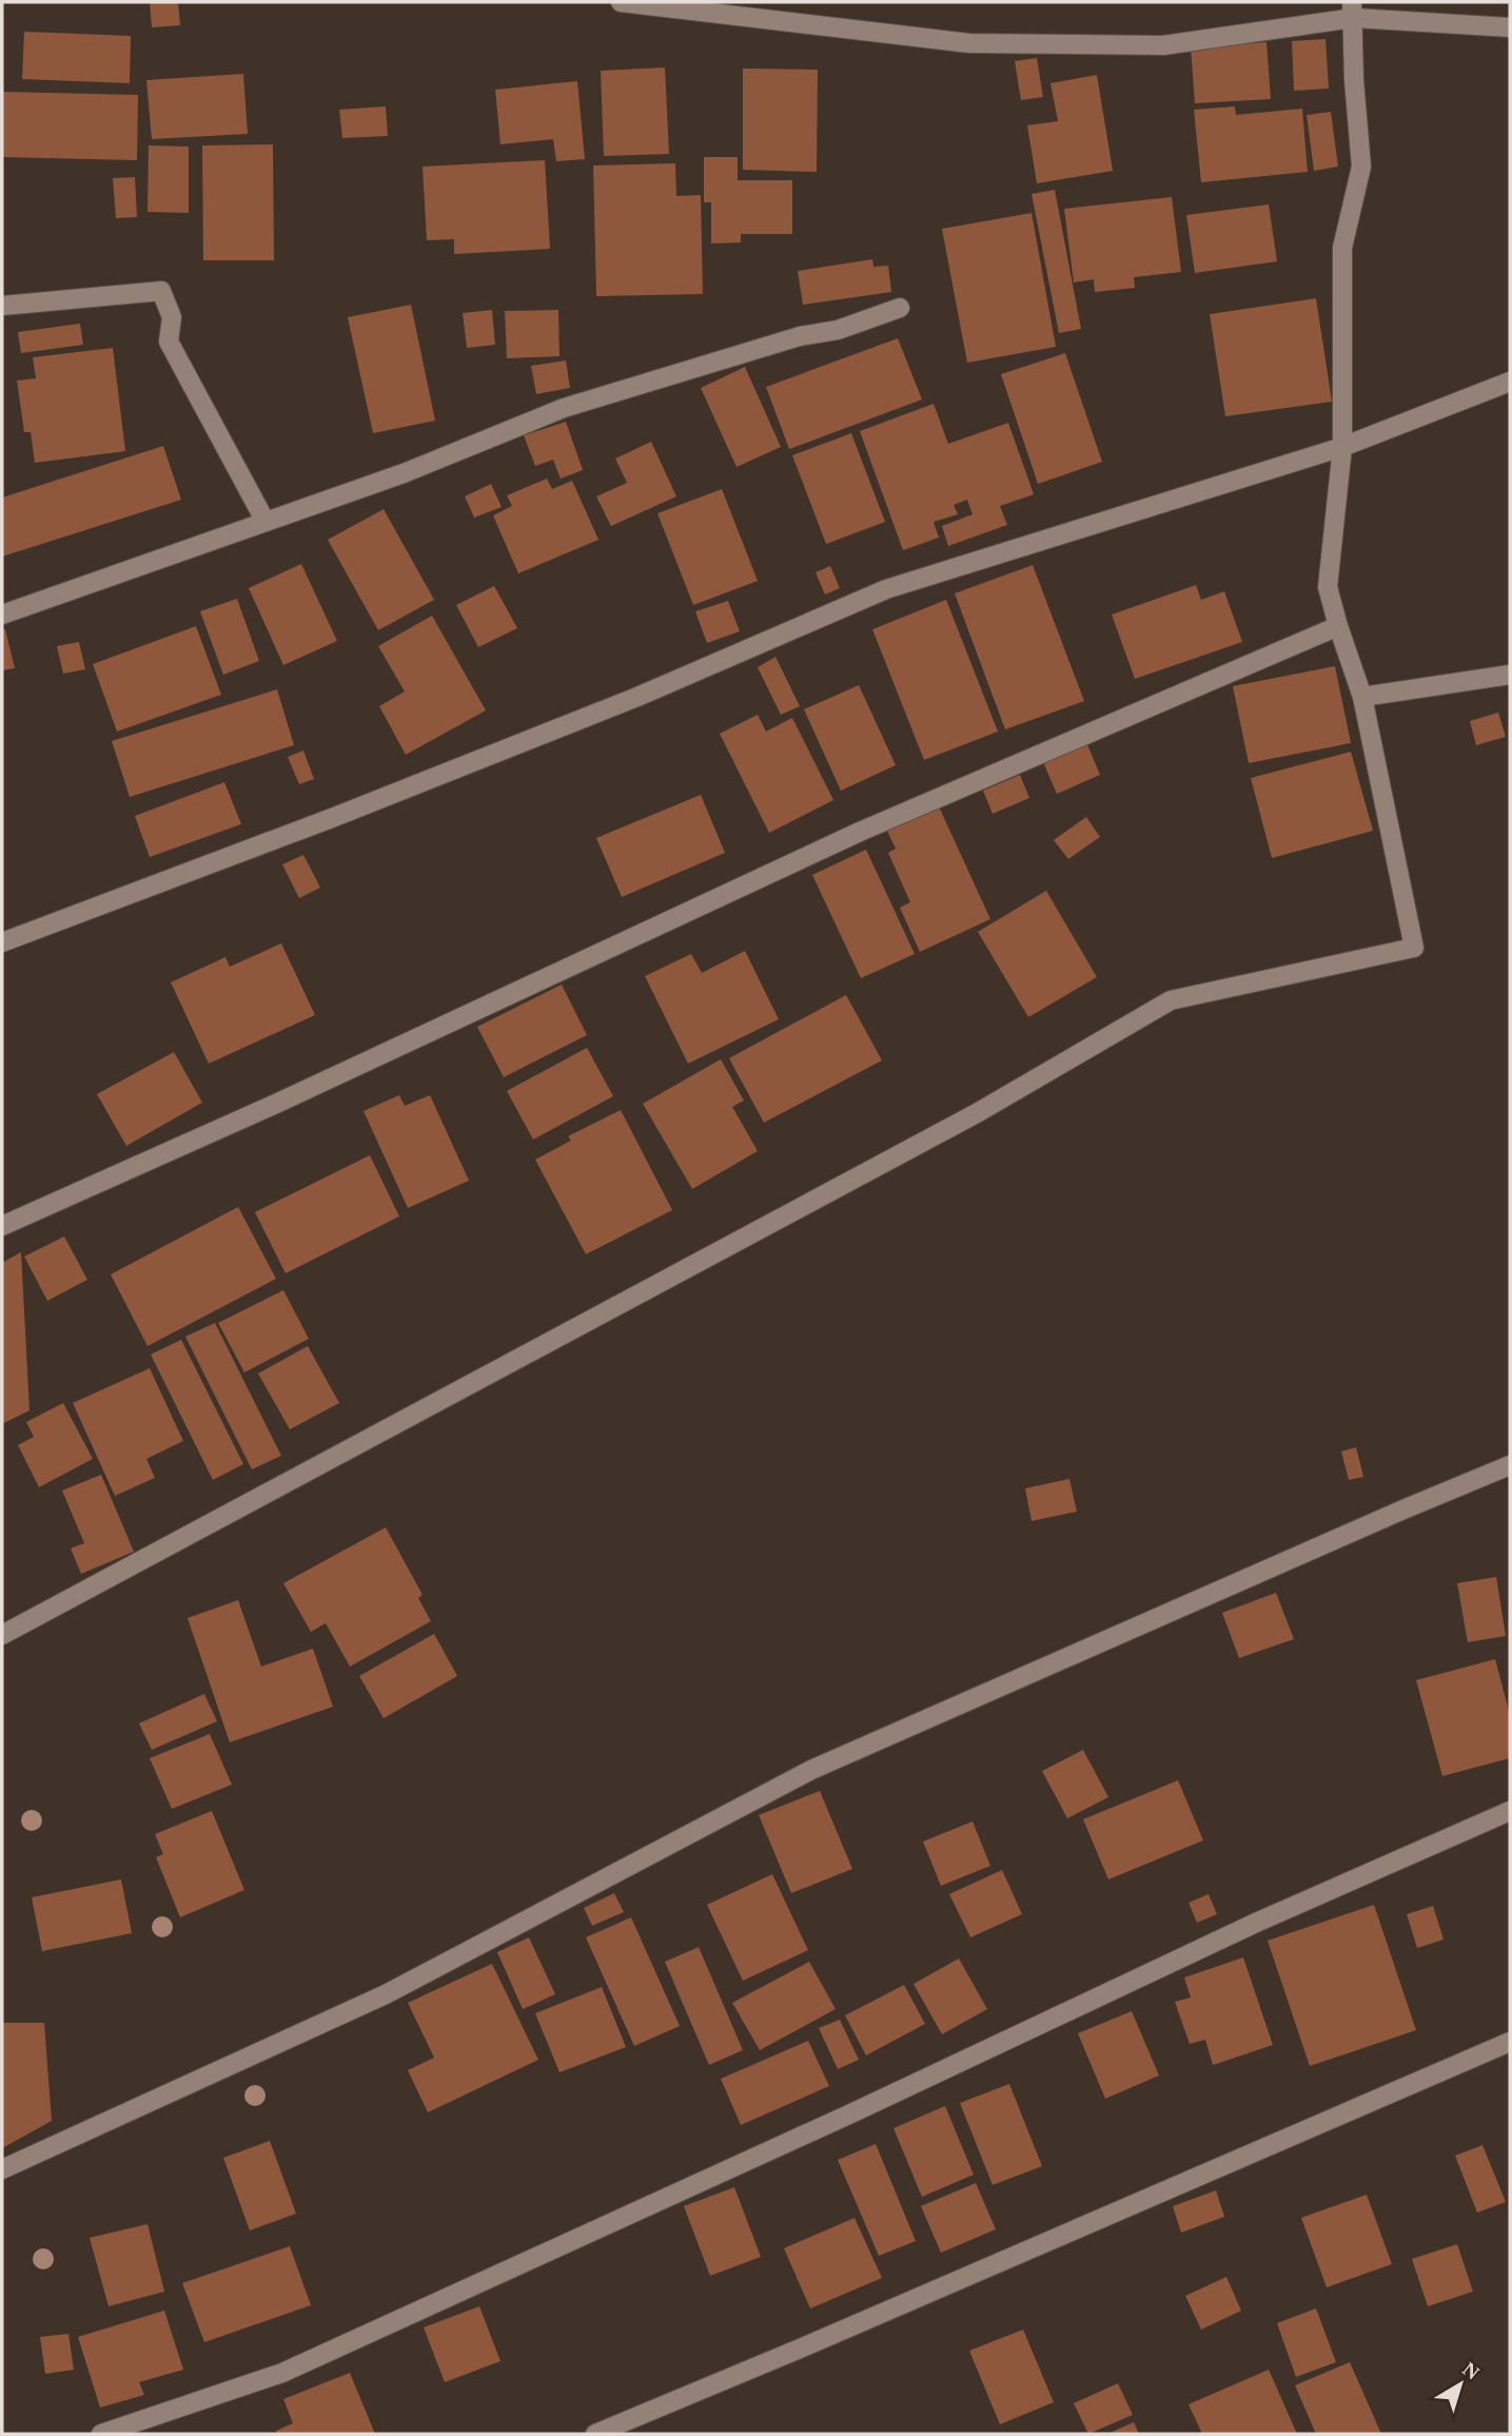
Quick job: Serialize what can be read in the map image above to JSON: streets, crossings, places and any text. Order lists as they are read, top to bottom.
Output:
{
  "north": "top right"
}
